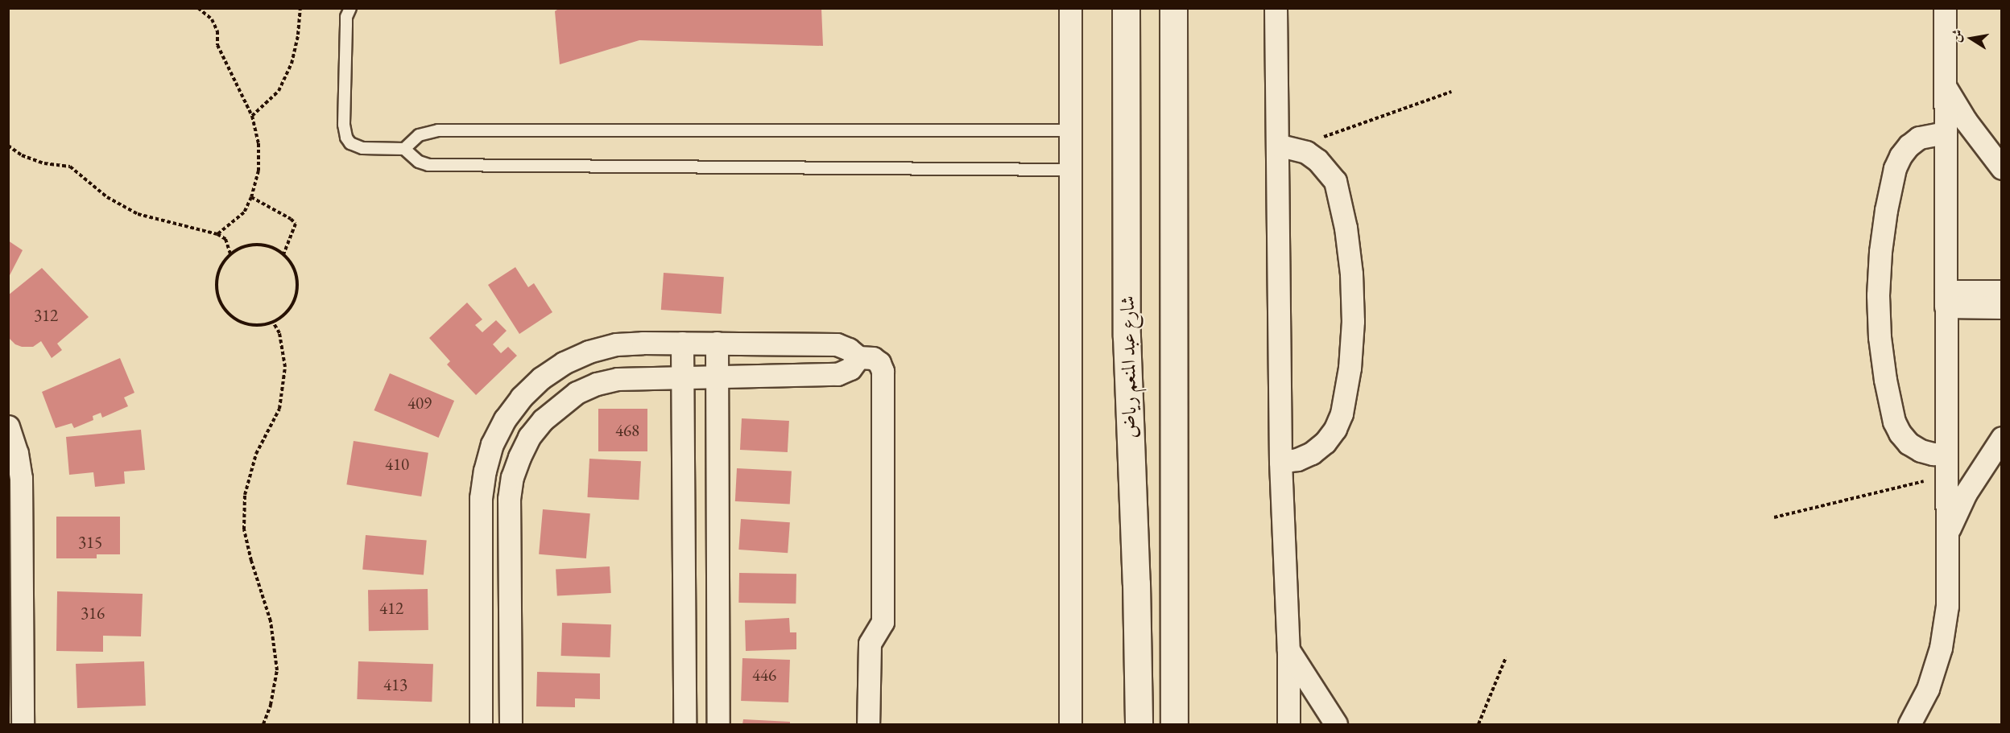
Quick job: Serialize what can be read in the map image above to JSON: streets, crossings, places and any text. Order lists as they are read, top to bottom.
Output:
{
  "streets": {
    "street": ["شارع عبد المنعم رياض"]
  },
  "house_numbers": [
    "312",
    "409",
    "468",
    "410",
    "315",
    "412",
    "316",
    "446",
    "413"
  ],
  "north": "left"
}
